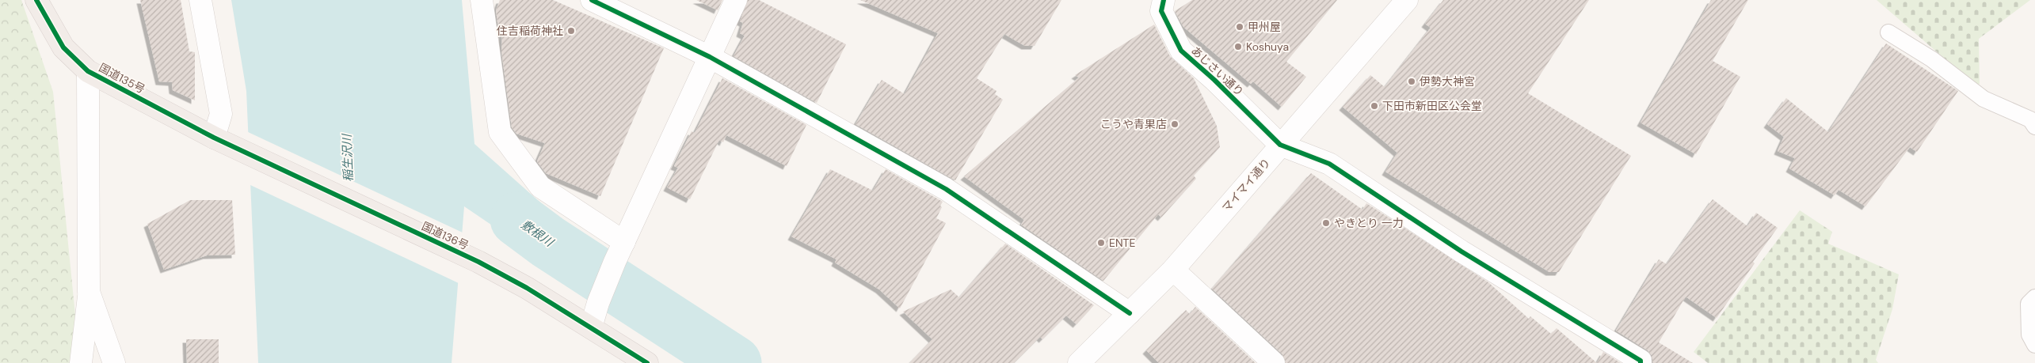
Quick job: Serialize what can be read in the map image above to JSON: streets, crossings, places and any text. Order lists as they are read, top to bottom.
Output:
{
  "streets": {
    "highway": ["国道135号", "国道136号"],
    "street": ["あじさい通り", "マイマイ通り"]
  },
  "crossings": [
    ["あじさい通り", "マイマイ通り"],
    ["国道135号", "国道136号"]
  ],
  "water": ["稲生沢川", "敷根川"],
  "places": [
    "甲州屋",
    "住吉稲荷神社",
    "Koshuya",
    "伊勢大神宮",
    "下田市新田区公会堂",
    "こうや青果店",
    "やきとり 一力",
    "ENTE"
  ]
}
